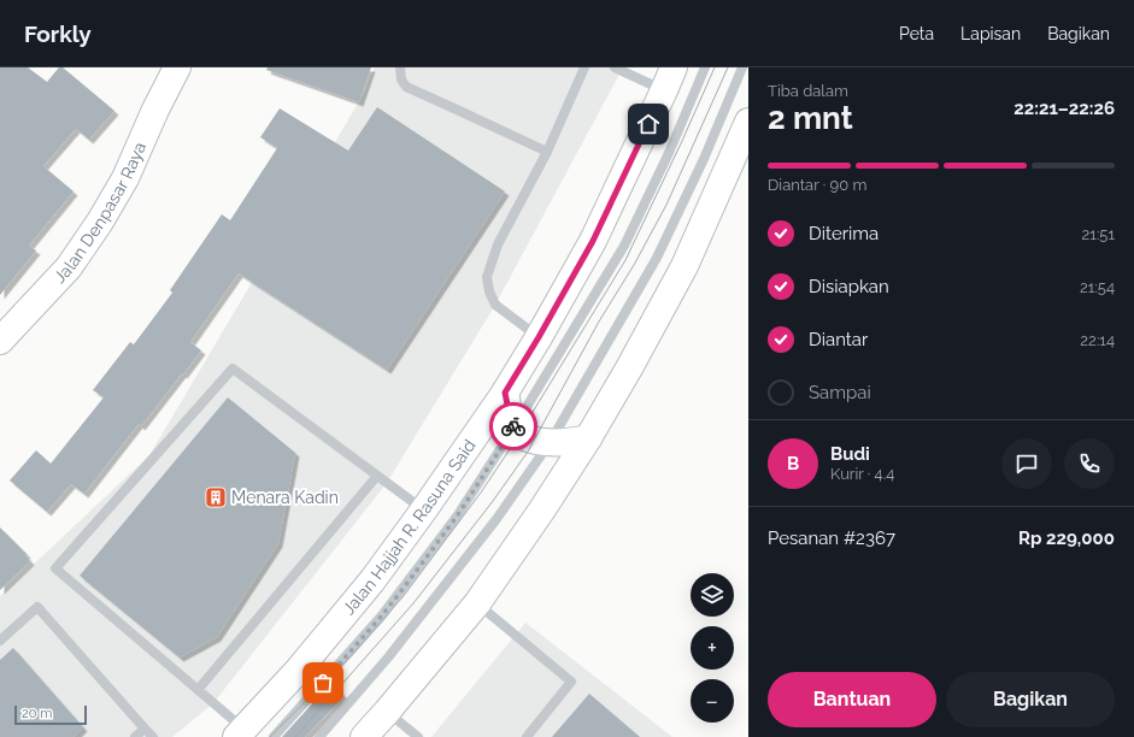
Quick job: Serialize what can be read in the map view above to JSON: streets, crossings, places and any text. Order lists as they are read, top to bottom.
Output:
{
  "streets": {
    "main road": ["Jalan Denpasar Raya", "Jalan Hajjah R. Rasuna Said"]
  },
  "places": {
    "building": ["Menara Kadin"]
  },
  "scale_bar": "20 m",
  "page": {
    "header": "Forkly",
    "nav": ["Peta", "Lapisan", "Bagikan"],
    "heading": ["2 mnt", "Tiba dalam", "22:21–22:26"],
    "panel": [
      "Budi",
      "Kurir · 4.4",
      "Pesanan #2367",
      "Rp 229,000"
    ],
    "bar": "Diantar · 90 m",
    "list": [
      ["Diterima", "21:51"],
      ["Disiapkan", "21:54"],
      ["Diantar", "22:14"],
      "Sampai"
    ],
    "round": "B",
    "map_buttons": ["+", "−"],
    "buttons": ["Bantuan", "Bagikan"],
    "scale": "20 m"
  }
}
